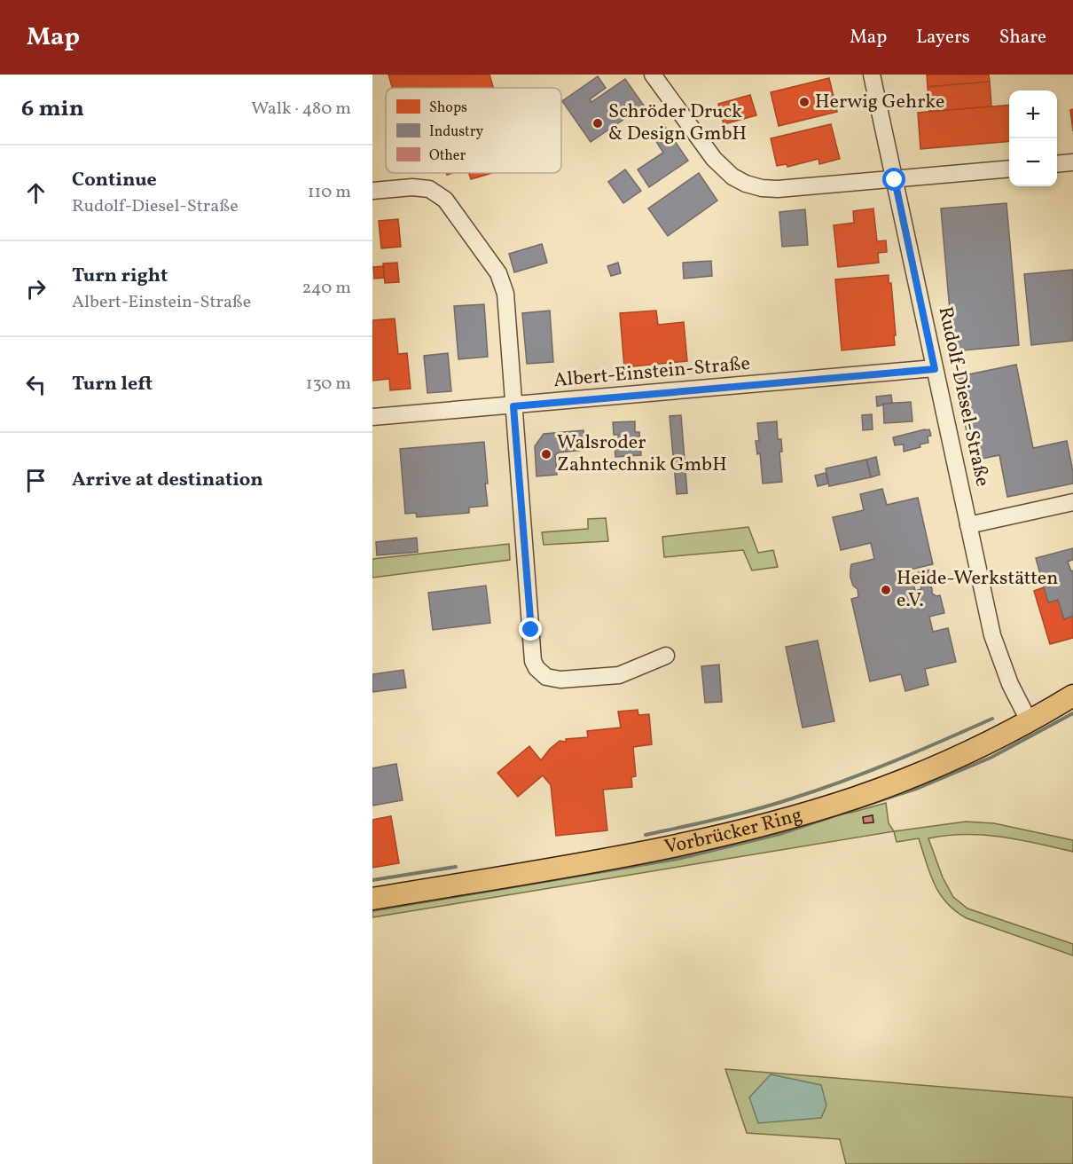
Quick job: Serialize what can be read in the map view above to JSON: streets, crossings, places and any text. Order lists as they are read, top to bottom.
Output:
{
  "streets": {
    "main road": ["Vorbrücker Ring"],
    "street": ["Albert-Einstein-Straße", "Rudolf-Diesel-Straße"]
  },
  "crossings": [
    ["Albert-Einstein-Straße", "Rudolf-Diesel-Straße"],
    ["Rudolf-Diesel-Straße", "Vorbrücker Ring"]
  ],
  "places": [
    "Herwig Gehrke",
    "Schröder Druck & Design GmbH",
    "Walsroder Zahntechnik GmbH",
    "Heide-Werkstätten e.V."
  ],
  "legend": ["Shops", "Industry", "Other"],
  "page": {
    "header": "Map",
    "nav": ["Map", "Layers", "Share"],
    "heading": ["6 min", "Walk · 480 m"],
    "map_buttons": ["+", "−"],
    "list": [
      ["Continue", "Rudolf-Diesel-Straße", "110 m"],
      ["Turn right", "Albert-Einstein-Straße", "240 m"],
      ["Turn left", "130 m"],
      "Arrive at destination"
    ]
  }
}
